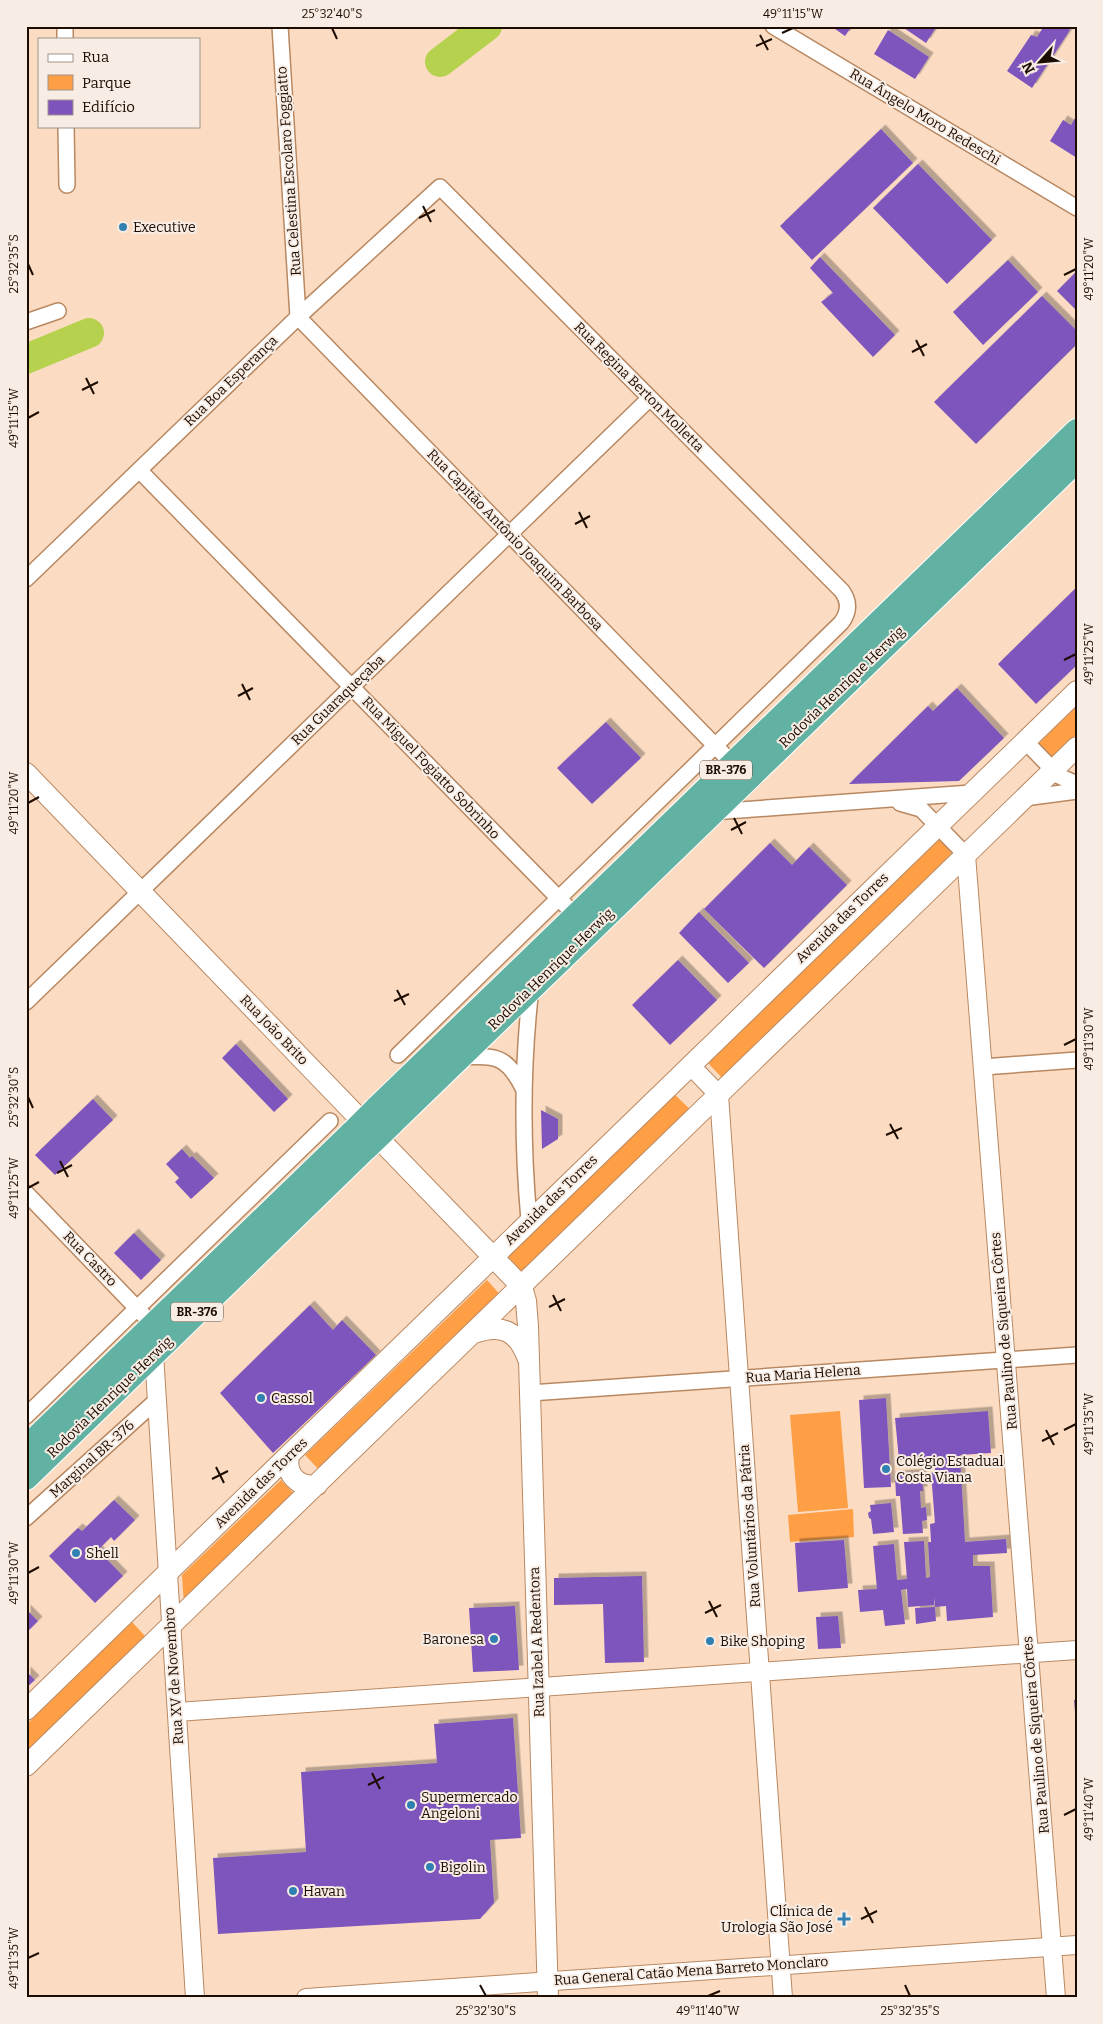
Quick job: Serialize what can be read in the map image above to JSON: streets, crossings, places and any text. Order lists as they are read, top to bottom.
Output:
{
  "streets": {
    "highway": ["Rodovia Henrique Herwig", "BR-376"],
    "main road": ["Avenida das Torres", "Rua João Brito", "Rua Izabel A Redentora"],
    "street": [
      "Rua Ângelo Moro Redeschi",
      "Rua Celestina Escolaro Foggiatto",
      "Rua Boa Esperança",
      "Rua Regina Berton Molletta",
      "Rua Capitão Antônio Joaquim Barbosa",
      "Rua Guaraqueçaba",
      "Rua Miguel Fogiatto Sobrinho",
      "Rua Castro",
      "Rua Paulino de Siqueira Côrtes",
      "Rua Maria Helena",
      "Marginal BR-376",
      "Rua Voluntários da Pátria",
      "Rua XV de Novembro",
      "Rua General Catão Mena Barreto Monclaro"
    ]
  },
  "crossings": [
    ["Rua Celestina Escolaro Foggiatto", "Rua Boa Esperança"],
    ["Rua Celestina Escolaro Foggiatto", "Rua Capitão Antônio Joaquim Barbosa"],
    ["Rua Boa Esperança", "Rua Regina Berton Molletta"],
    ["Rua Boa Esperança", "Rua Capitão Antônio Joaquim Barbosa"],
    ["Rua Boa Esperança", "Rua Miguel Fogiatto Sobrinho"],
    ["Rua Regina Berton Molletta", "Rua Capitão Antônio Joaquim Barbosa"],
    ["Rua Regina Berton Molletta", "Rua Guaraqueçaba"],
    ["Rua Capitão Antônio Joaquim Barbosa", "Rodovia Henrique Herwig"],
    ["Rua Capitão Antônio Joaquim Barbosa", "Rua Guaraqueçaba"],
    ["Rodovia Henrique Herwig", "Rua Miguel Fogiatto Sobrinho"],
    ["Rodovia Henrique Herwig", "Rua Castro"],
    ["Rodovia Henrique Herwig", "Rua XV de Novembro"],
    ["Rua Guaraqueçaba", "Rua Miguel Fogiatto Sobrinho"],
    ["Rua Guaraqueçaba", "Rua João Brito"],
    ["Avenida das Torres", "Rua João Brito"],
    ["Avenida das Torres", "Rua XV de Novembro"],
    ["Rua João Brito", "Rua Izabel A Redentora"],
    ["Rua Paulino de Siqueira Côrtes", "Rua Maria Helena"],
    ["Rua Paulino de Siqueira Côrtes", "Rua General Catão Mena Barreto Monclaro"],
    ["Rua Maria Helena", "Rua Voluntários da Pátria"],
    ["Rua Maria Helena", "Rua Izabel A Redentora"],
    ["Marginal BR-376", "Rua XV de Novembro"],
    ["Rua Voluntários da Pátria", "Rua General Catão Mena Barreto Monclaro"],
    ["Rua Izabel A Redentora", "Rua General Catão Mena Barreto Monclaro"]
  ],
  "places": {
    "other": [
      "Executive",
      "Cassol",
      "Colégio Estadual Costa Viana",
      "Shell",
      "Baronesa",
      "Bike Shoping",
      "Supermercado Angeloni",
      "Bigolin",
      "Havan"
    ],
    "health": ["Clínica de Urologia São José"]
  },
  "legend": ["Rua", "Parque", "Edifício"],
  "north": "bottom left",
  "coordinates": [
    "25°32'40\"S",
    "49°11'15\"W",
    "25°32'35\"S",
    "49°11'20\"W",
    "49°11'25\"W",
    "49°11'30\"W",
    "25°32'30\"S",
    "49°11'35\"W",
    "49°11'40\"W"
  ]
}
